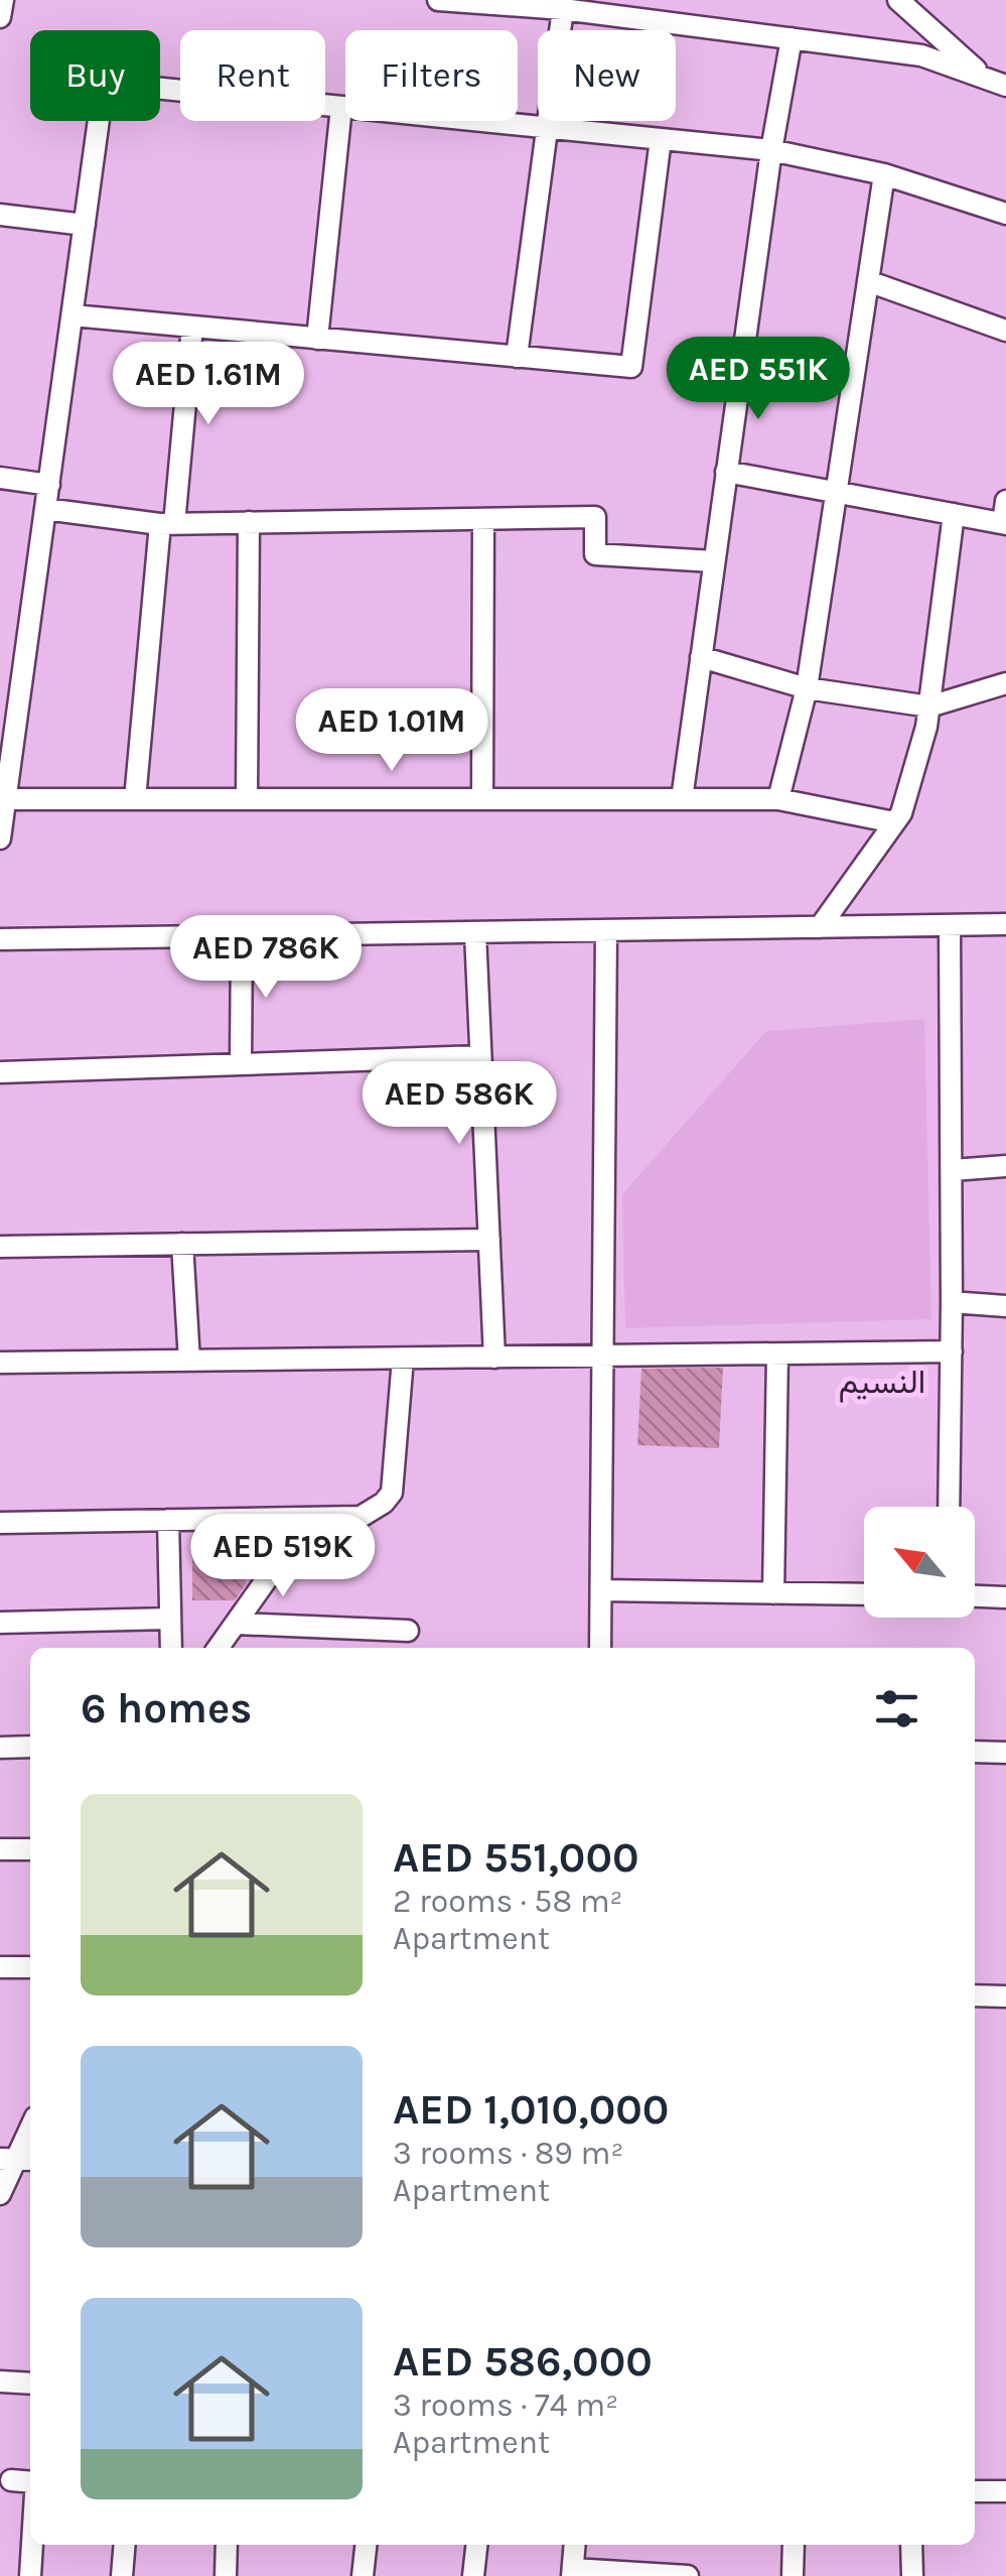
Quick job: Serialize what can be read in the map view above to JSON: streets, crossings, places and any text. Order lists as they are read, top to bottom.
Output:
{
  "districts": ["النسيم"],
  "north": "top left",
  "page": {
    "chip": [
      "Buy",
      "Rent",
      "Filters",
      "New"
    ],
    "price": [
      "AED 551K",
      "AED 1.61M",
      "AED 1.01M",
      "AED 786K",
      "AED 586K",
      "AED 519K"
    ],
    "heading": "6 homes",
    "list": [
      {
        "name": "AED 551,000",
        "note": "2 rooms · 58 m² · Apartment"
      },
      {
        "name": "AED 1,010,000",
        "note": "3 rooms · 89 m² · Apartment"
      },
      {
        "name": "AED 586,000",
        "note": "3 rooms · 74 m² · Apartment"
      }
    ]
  }
}
